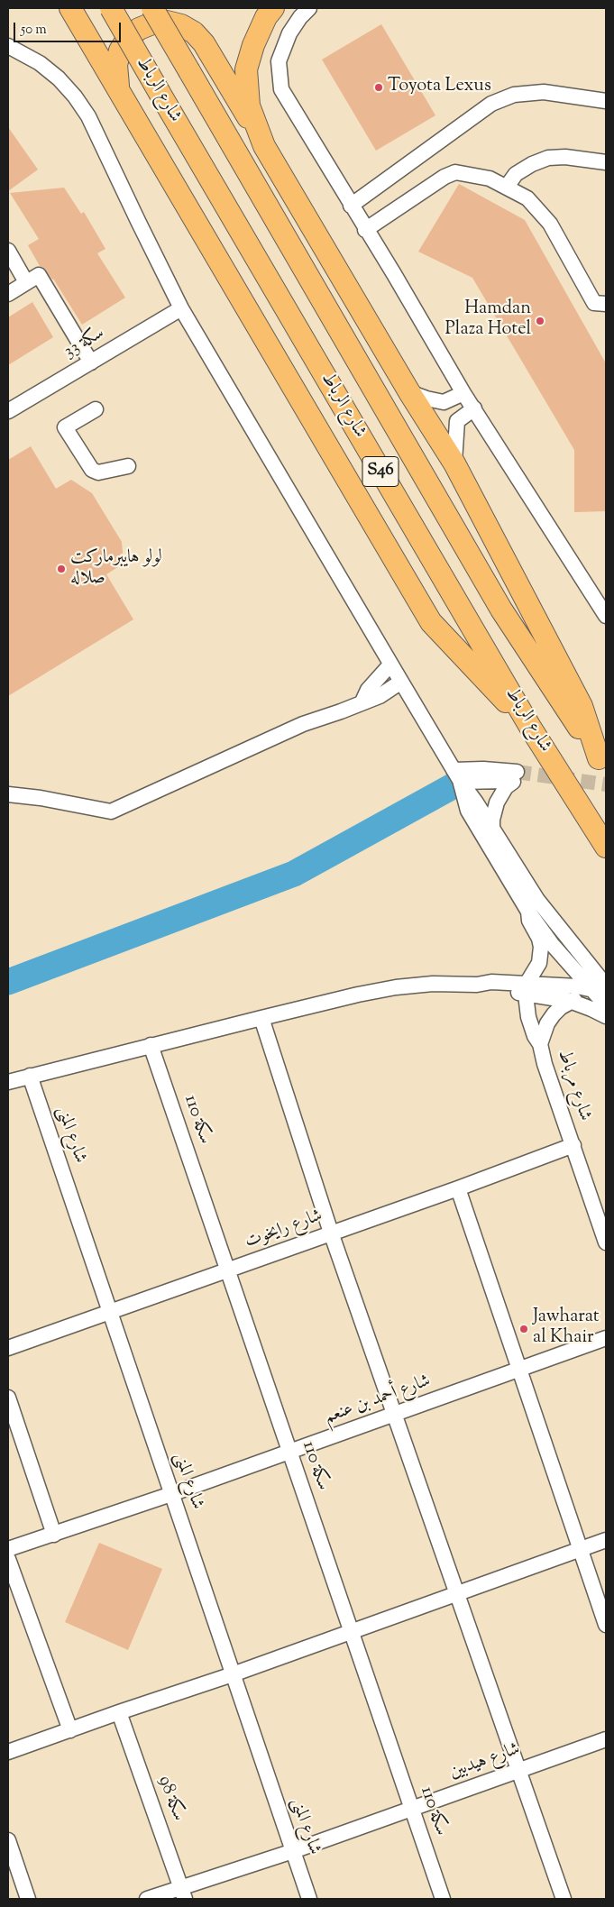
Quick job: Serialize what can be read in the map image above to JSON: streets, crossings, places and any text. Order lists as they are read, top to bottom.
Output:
{
  "streets": {
    "highway": ["شارع الرباط", "S46"],
    "street": [
      "سكة 33",
      "شارع مرباط",
      "سكة 110",
      "شارع المنى",
      "شارع رايخوت",
      "شارع أحمد بن عنعم",
      "شارع هيدبين",
      "سكة 98"
    ]
  },
  "crossings": [
    ["شارع مرباط", "شارع رايخوت"],
    ["سكة 110", "شارع رايخوت"],
    ["سكة 110", "شارع أحمد بن عنعم"],
    ["سكة 110", "شارع هيدبين"],
    ["شارع المنى", "شارع رايخوت"],
    ["شارع المنى", "شارع أحمد بن عنعم"],
    ["شارع المنى", "شارع هيدبين"],
    ["شارع هيدبين", "سكة 98"]
  ],
  "places": [
    "Toyota Lexus",
    "Hamdan Plaza Hotel",
    "لولو هايبرماركت صلاله",
    "Jawharat al Khair"
  ],
  "scale_bar": "50 m"
}
